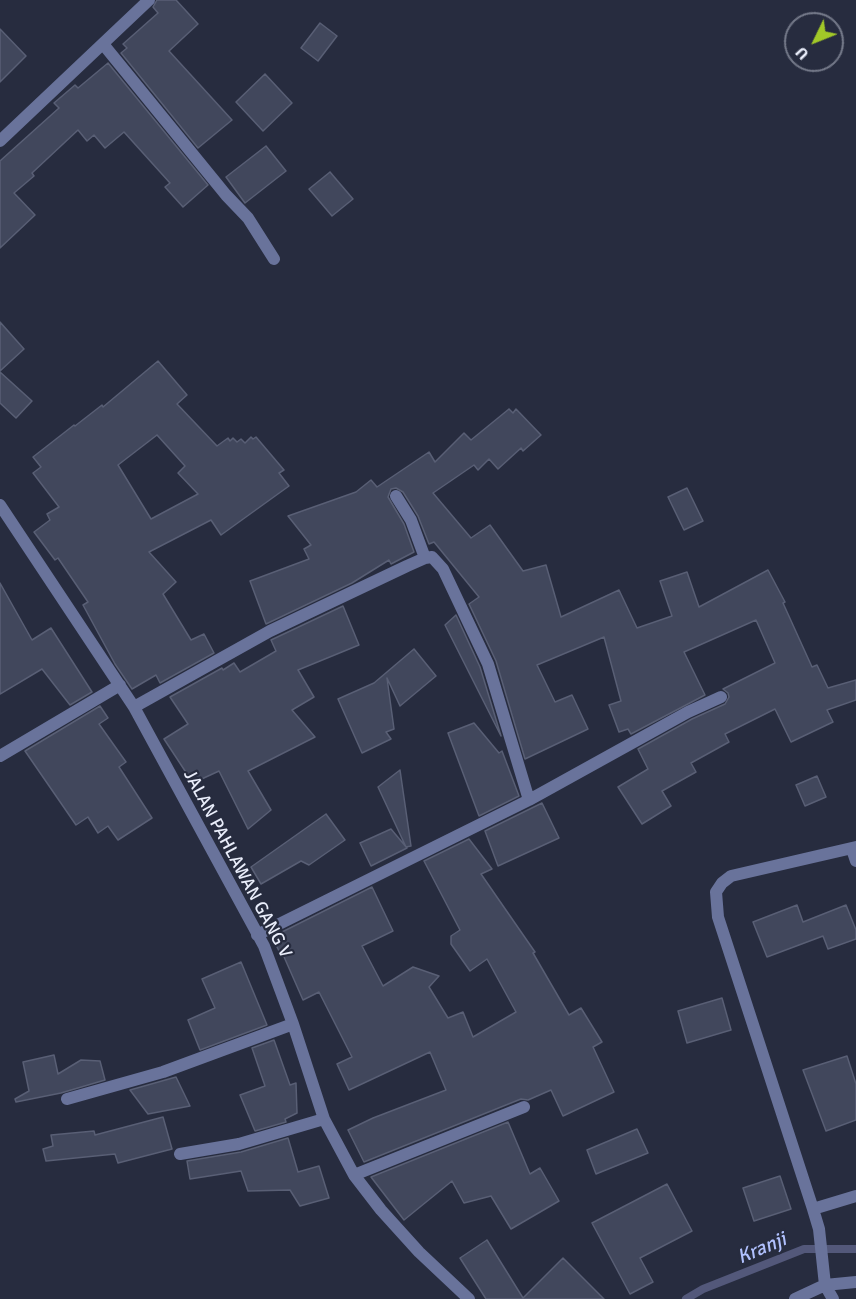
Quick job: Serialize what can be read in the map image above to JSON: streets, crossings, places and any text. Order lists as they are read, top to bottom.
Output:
{
  "streets": {
    "street": ["JALAN PAHLAWAN GANG V"]
  },
  "water": ["Kranji"],
  "north": "bottom left"
}
